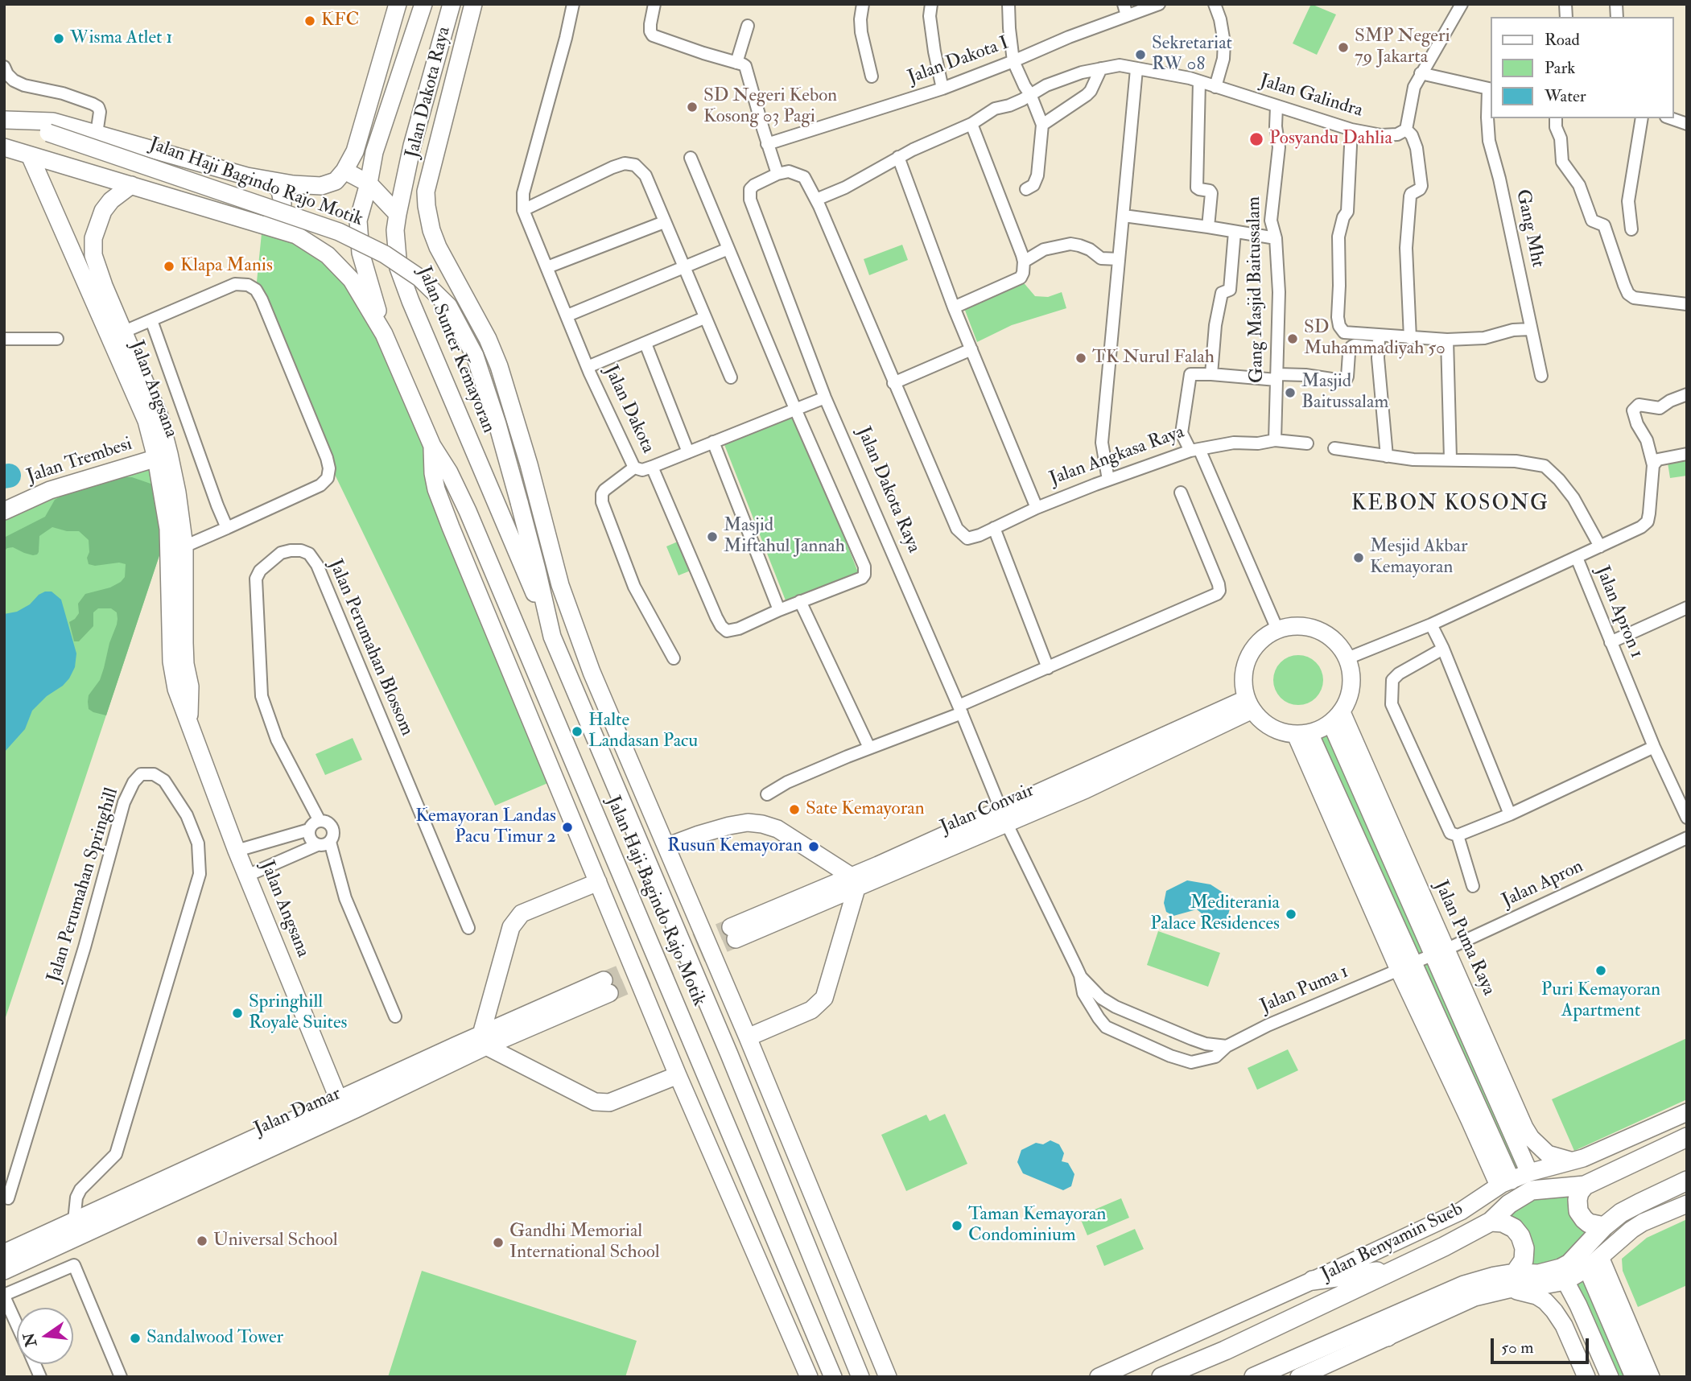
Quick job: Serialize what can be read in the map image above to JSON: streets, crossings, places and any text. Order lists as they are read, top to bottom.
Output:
{
  "streets": {
    "main road": [
      "Jalan Dakota Raya",
      "Jalan Haji Bagindo Rajo Motik",
      "Jalan Sunter Kemayoran",
      "Jalan Angsana",
      "Jalan Trembesi",
      "Jalan Convair",
      "Jalan Puma Raya",
      "Jalan Damar",
      "Jalan Benyamin Sueb"
    ],
    "street": [
      "Jalan Dakota I",
      "Jalan Galindra",
      "Gang Mht",
      "Gang Masjid Baitussalam",
      "Jalan Dakota",
      "Jalan Angkasa Raya",
      "Jalan Apron 1",
      "Jalan Perumahan Blossom",
      "Jalan Apron",
      "Jalan Perumahan Springhill",
      "Jalan Puma 1"
    ]
  },
  "crossings": [
    ["Jalan Dakota Raya", "Jalan Haji Bagindo Rajo Motik"],
    ["Jalan Dakota Raya", "Jalan Dakota"],
    ["Jalan Dakota Raya", "Jalan Convair"],
    ["Jalan Dakota Raya", "Jalan Puma 1"],
    ["Jalan Galindra", "Gang Masjid Baitussalam"],
    ["Jalan Haji Bagindo Rajo Motik", "Jalan Sunter Kemayoran"],
    ["Jalan Haji Bagindo Rajo Motik", "Jalan Angsana"],
    ["Jalan Angsana", "Jalan Trembesi"],
    ["Jalan Angsana", "Jalan Damar"],
    ["Jalan Angkasa Raya", "Jalan Apron 1"],
    ["Jalan Angkasa Raya", "Jalan Convair"],
    ["Jalan Angkasa Raya", "Jalan Puma Raya"],
    ["Jalan Apron 1", "Jalan Convair"],
    ["Jalan Apron 1", "Jalan Puma Raya"],
    ["Jalan Convair", "Jalan Puma Raya"],
    ["Jalan Convair", "Jalan Puma 1"],
    ["Jalan Apron", "Jalan Puma Raya"],
    ["Jalan Apron", "Jalan Puma 1"],
    ["Jalan Perumahan Springhill", "Jalan Damar"],
    ["Jalan Puma Raya", "Jalan Benyamin Sueb"]
  ],
  "districts": ["KEBON KOSONG"],
  "places": [
    "KFC",
    "Wisma Atlet 1",
    "SMP Negeri 79 Jakarta",
    "Sekretariat RW 08",
    "SD Negeri Kebon Kosong 03 Pagi",
    "Posyandu Dahlia",
    "Klapa Manis",
    "SD Muhammadiyah 50",
    "TK Nurul Falah",
    "Masjid Baitussalam",
    "Masjid Miftahul Jannah",
    "Mesjid Akbar Kemayoran",
    "Halte Landasan Pacu",
    "Sate Kemayoran",
    "Kemayoran Landas Pacu Timur 2",
    "Rusun Kemayoran",
    "Mediterania Palace Residences",
    "Puri Kemayoran Apartment",
    "Springhill Royale Suites",
    "Taman Kemayoran Condominium",
    "Universal School",
    "Gandhi Memorial International School",
    "Sandalwood Tower"
  ],
  "legend": ["Road", "Park", "Water"],
  "scale_bar": "50 m",
  "north": "left"
}
